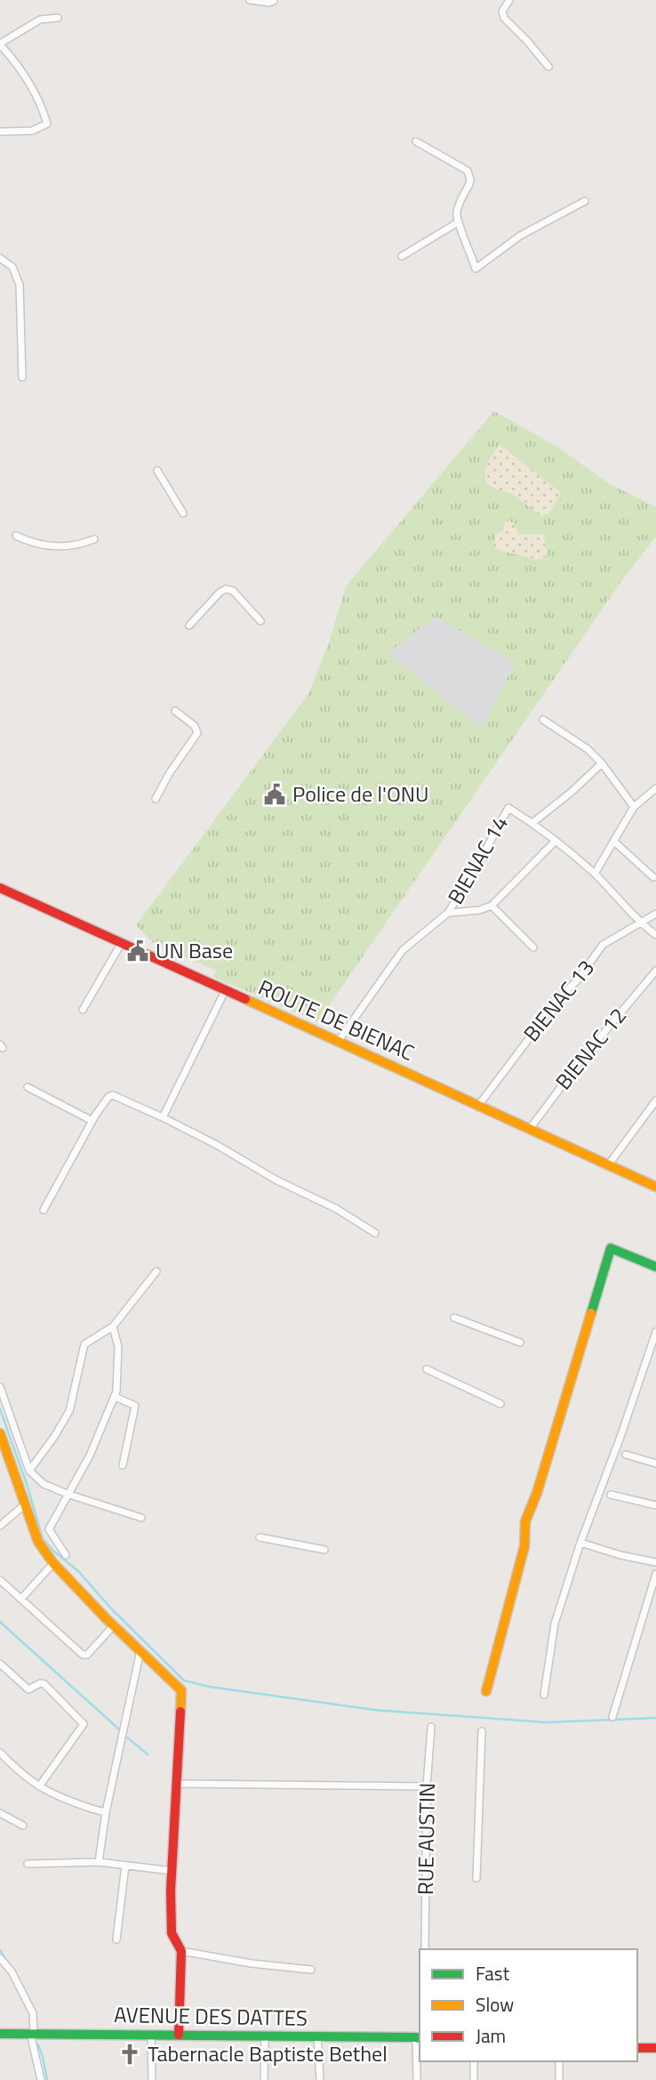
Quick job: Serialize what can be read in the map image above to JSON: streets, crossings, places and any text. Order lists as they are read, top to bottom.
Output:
{
  "streets": {
    "street": [
      "BIENAC 14",
      "BIENAC 13",
      "ROUTE DE BIENAC",
      "BIENAC 12",
      "RUE AUSTIN",
      "AVENUE DES DATTES"
    ]
  },
  "crossings": [
    ["BIENAC 14", "ROUTE DE BIENAC"],
    ["BIENAC 13", "ROUTE DE BIENAC"],
    ["ROUTE DE BIENAC", "BIENAC 12"]
  ],
  "places": {
    "public building": ["Police de l'ONU", "UN Base"],
    "church": ["Tabernacle Baptiste Bethel"]
  },
  "legend": ["Fast", "Slow", "Jam"]
}
